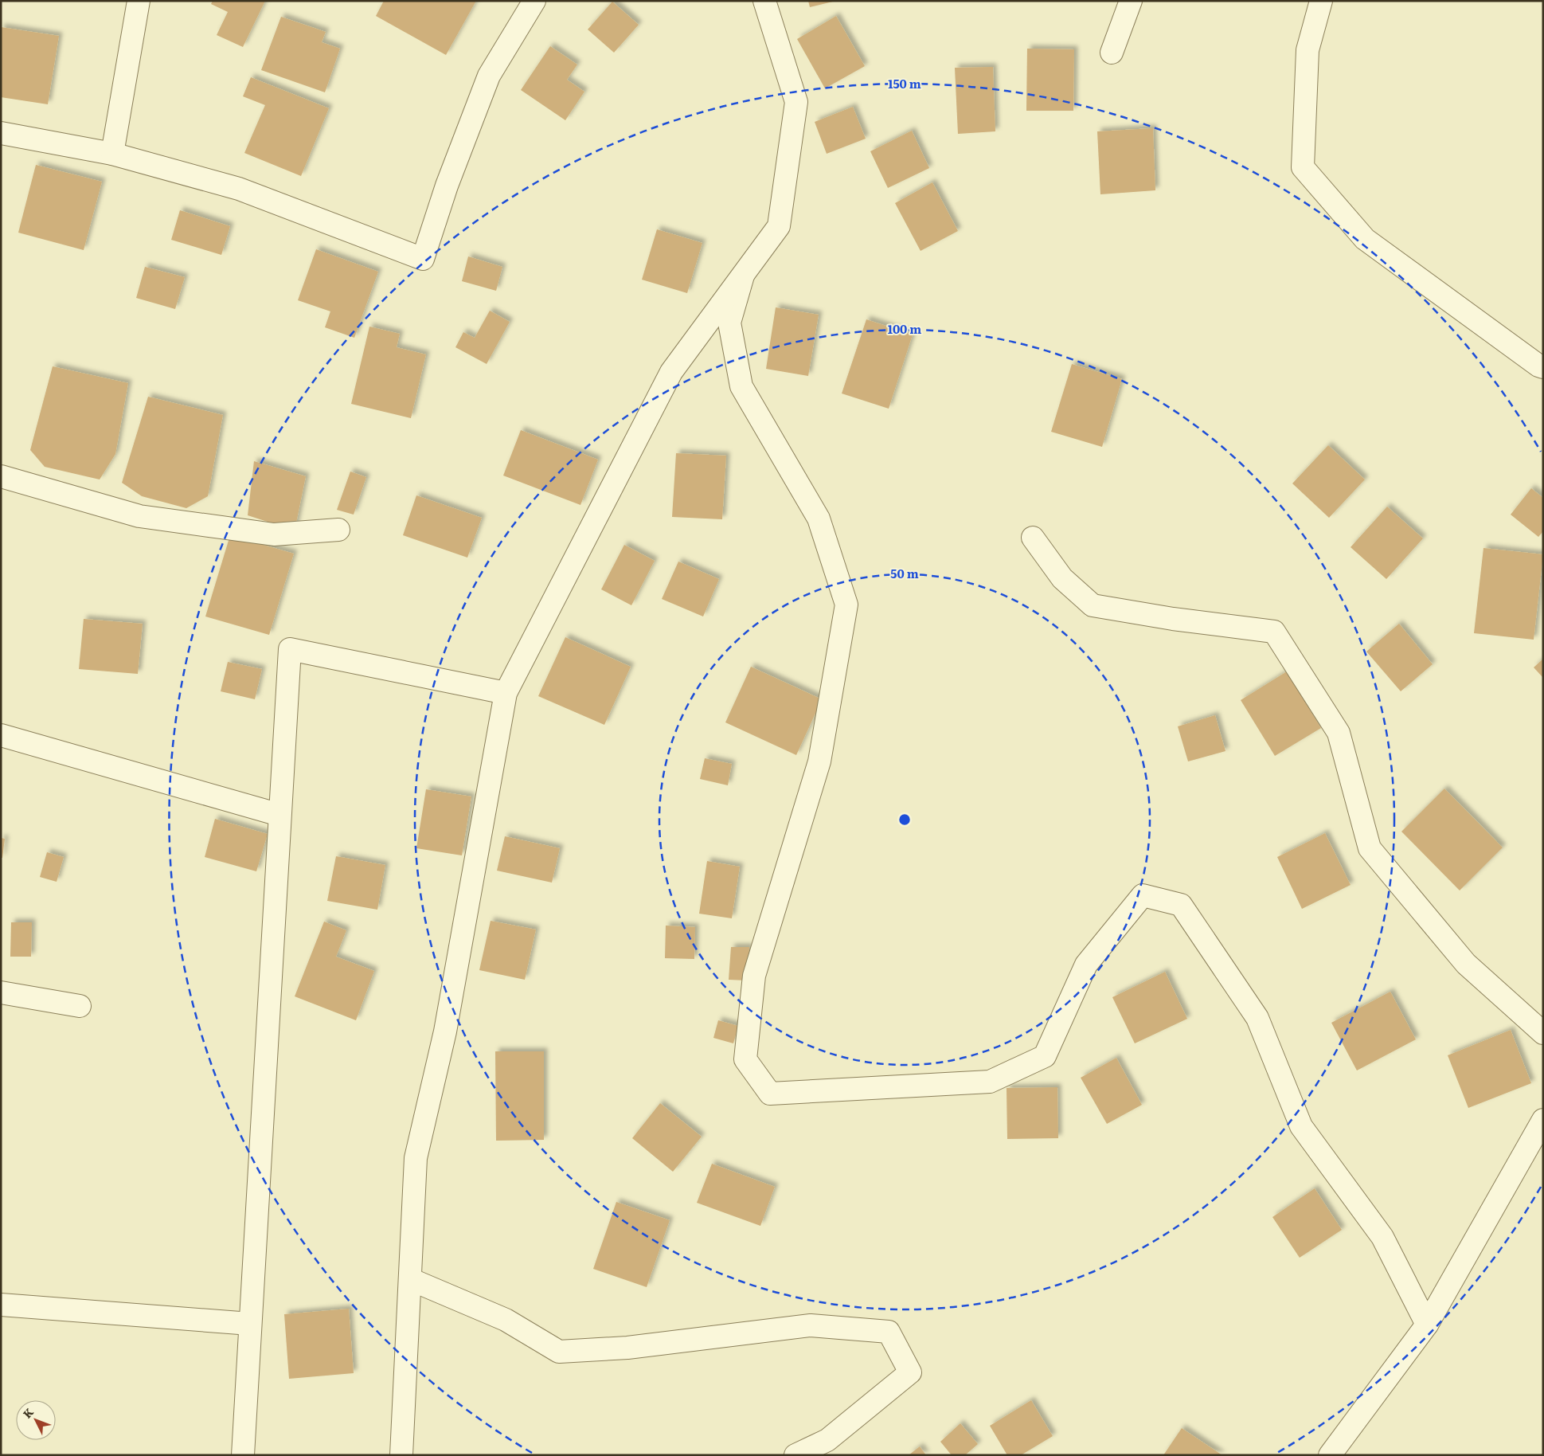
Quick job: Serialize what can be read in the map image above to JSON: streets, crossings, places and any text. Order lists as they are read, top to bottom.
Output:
{
  "north": "top left",
  "rings": ["150 m", "100 m", "50 m"]
}
